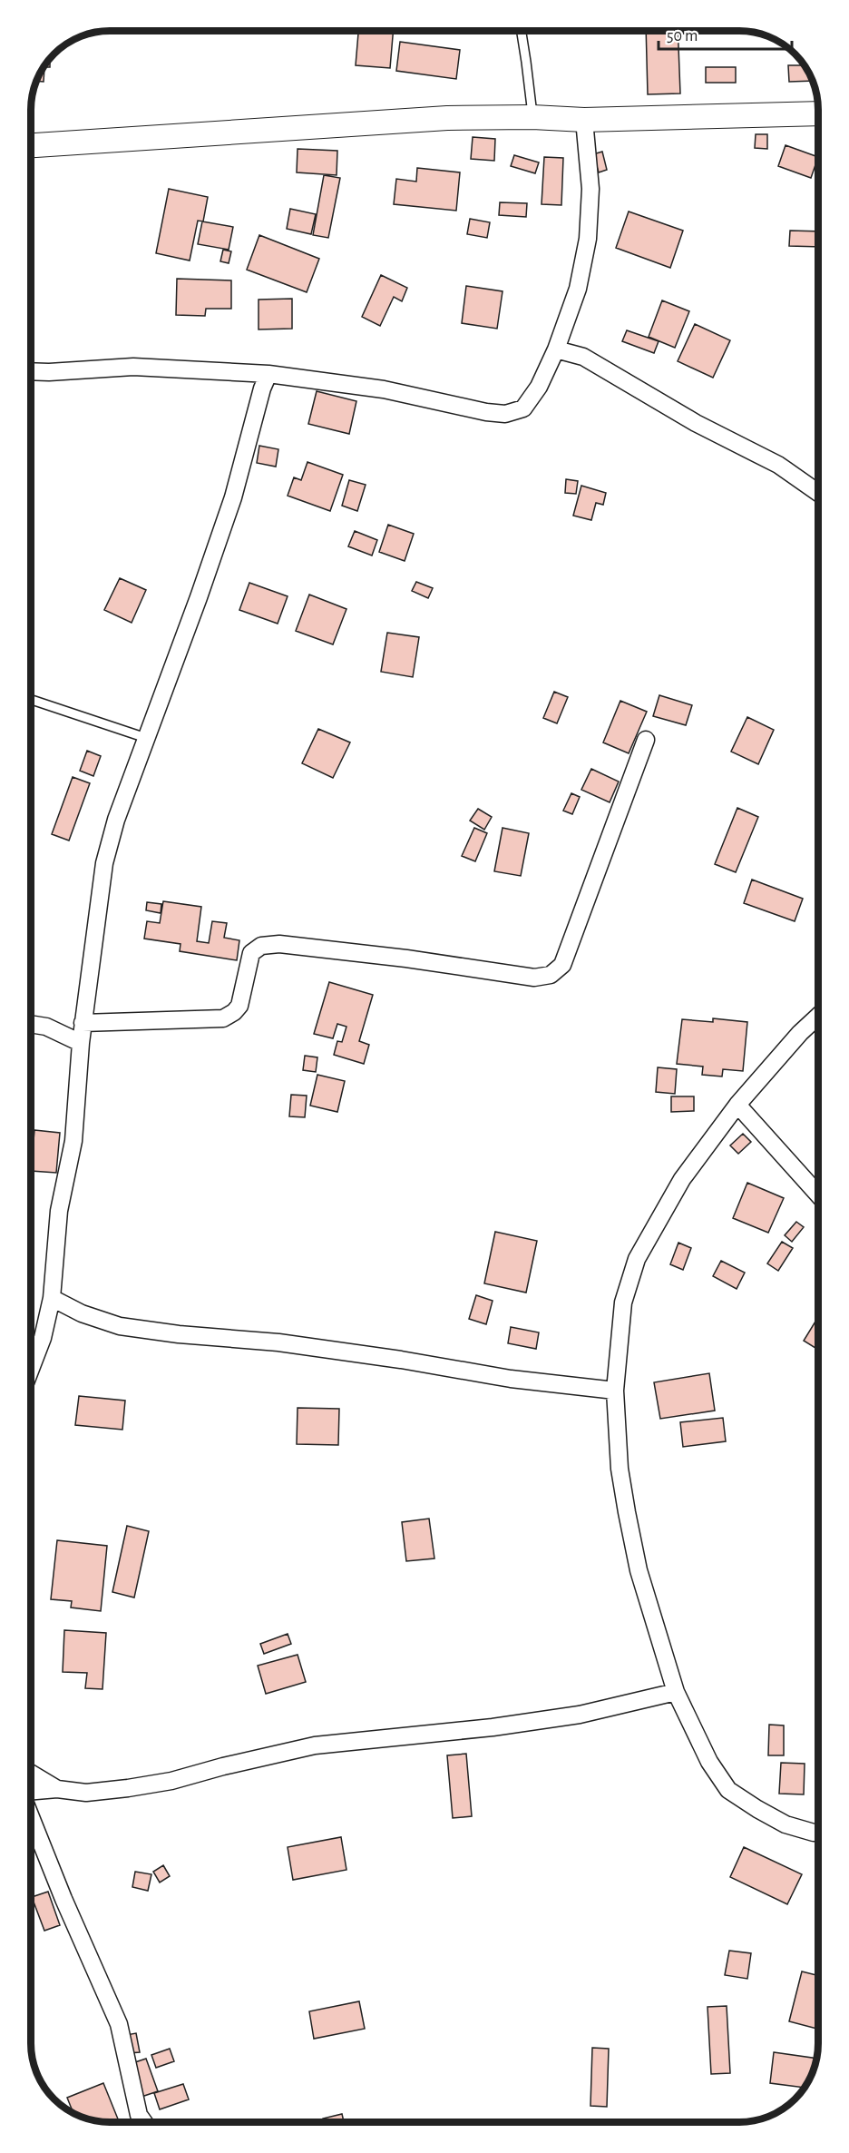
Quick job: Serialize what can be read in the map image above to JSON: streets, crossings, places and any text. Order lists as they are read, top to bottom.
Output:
{
  "scale_bar": "50 m"
}
